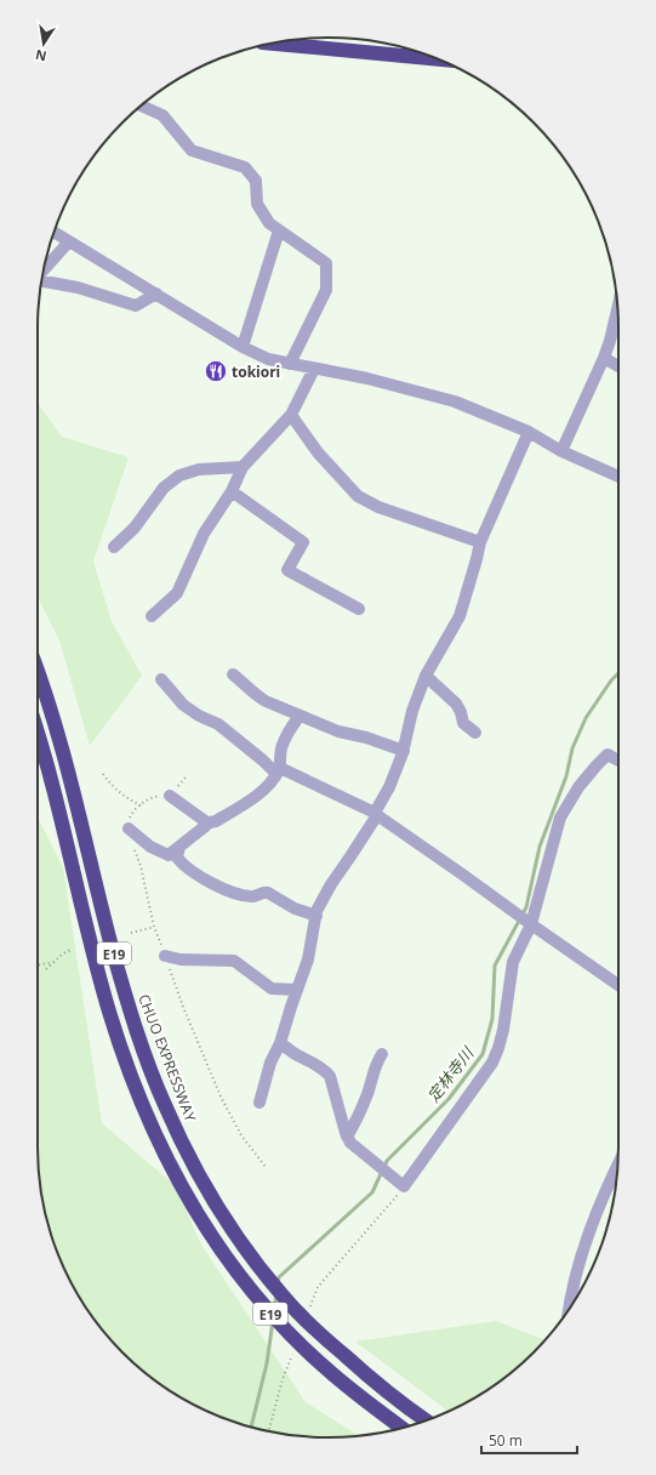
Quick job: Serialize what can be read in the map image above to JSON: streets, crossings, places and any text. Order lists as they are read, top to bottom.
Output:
{
  "streets": {
    "highway": ["E19", "CHUO EXPRESSWAY"]
  },
  "water": ["定林寺川"],
  "places": {
    "restaurant": ["tokiori"]
  },
  "scale_bar": "50 m",
  "north": "bottom"
}
